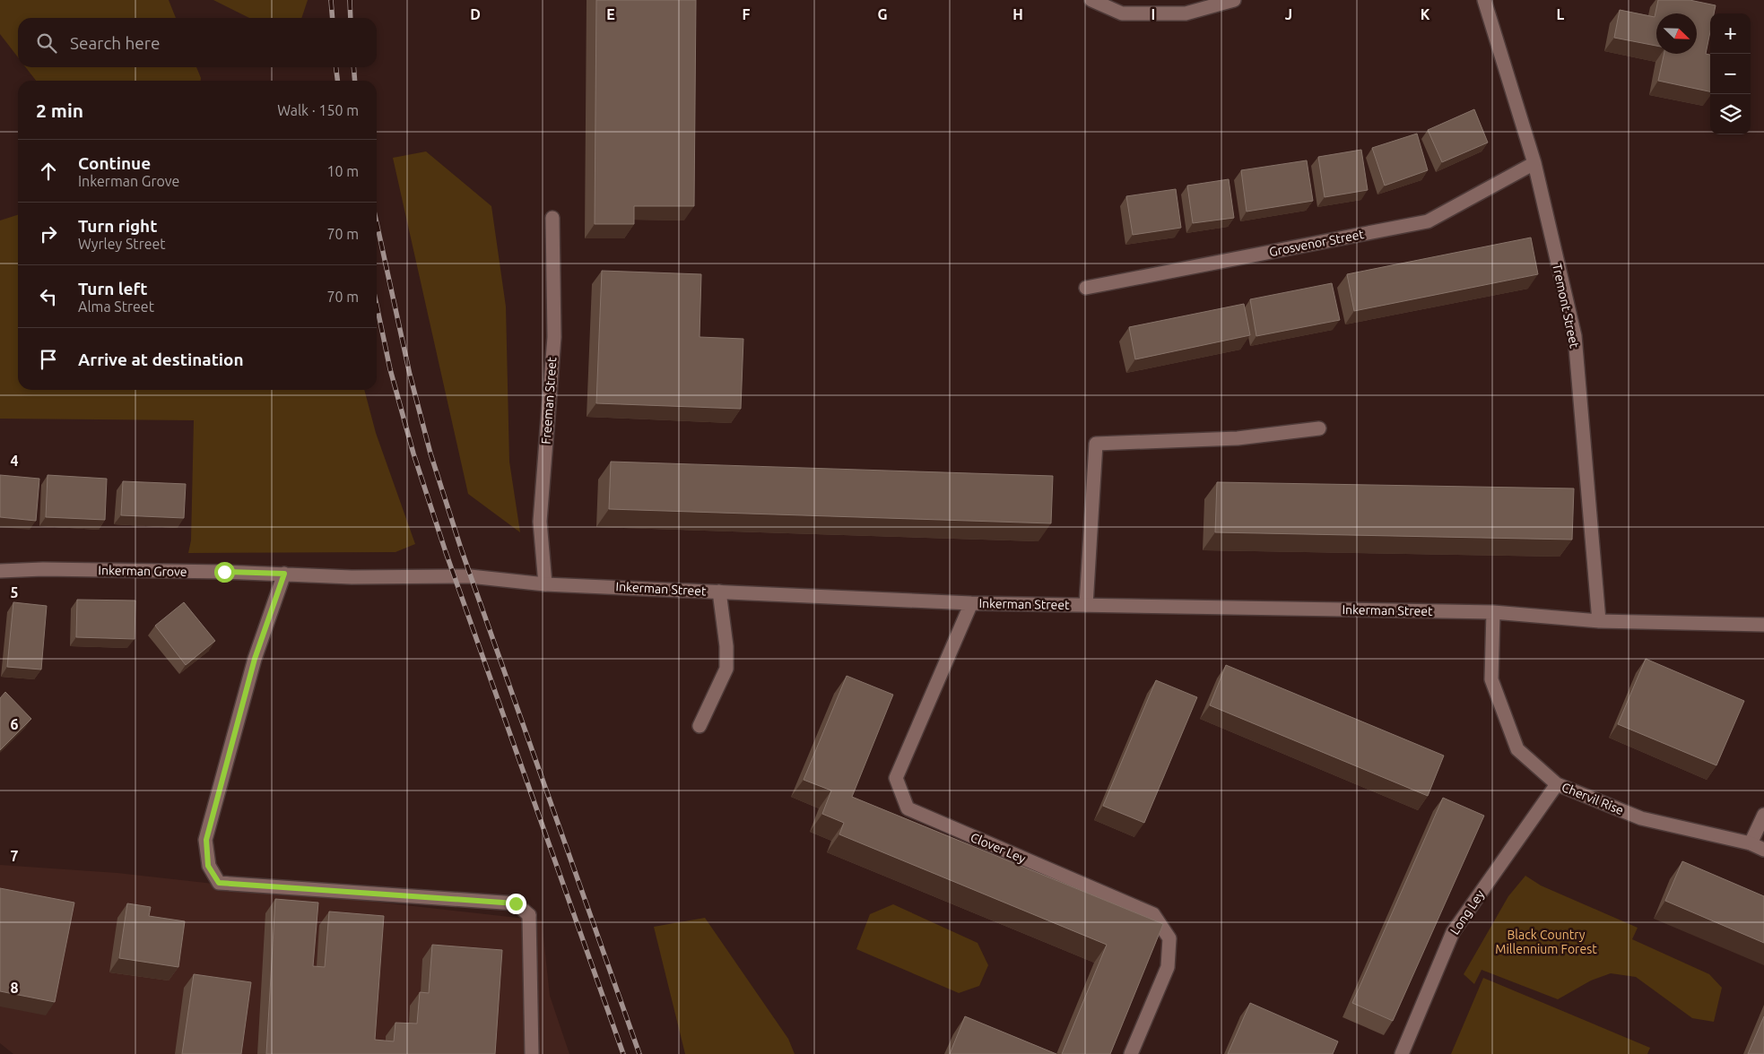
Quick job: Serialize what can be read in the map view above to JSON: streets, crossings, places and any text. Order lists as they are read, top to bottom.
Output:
{
  "streets": {
    "street": [
      "Grosvenor Street",
      "Tremont Street",
      "Freeman Street",
      "Inkerman Grove",
      "Inkerman Street",
      "Chervil Rise",
      "Clover Ley",
      "Long Ley"
    ]
  },
  "crossings": [
    ["Grosvenor Street", "Tremont Street"],
    ["Tremont Street", "Inkerman Street"],
    ["Freeman Street", "Inkerman Street"],
    ["Inkerman Grove", "Inkerman Street"],
    ["Inkerman Street", "Chervil Rise"],
    ["Inkerman Street", "Clover Ley"],
    ["Chervil Rise", "Long Ley"]
  ],
  "parks": ["Black Country Millennium Forest"],
  "north": "bottom right",
  "page": {
    "map_buttons": ["+", "−"],
    "search": "Search here",
    "heading": ["2 min", "Walk · 150 m"],
    "list": [
      ["Continue", "Inkerman Grove", "10 m"],
      ["Turn right", "Wyrley Street", "70 m"],
      ["Turn left", "Alma Street", "70 m"],
      "Arrive at destination"
    ]
  },
  "grid": {
    "columns": [
      "D",
      "E",
      "F",
      "G",
      "H",
      "I",
      "J",
      "K",
      "L"
    ],
    "rows": [
      "4",
      "5",
      "6",
      "7",
      "8"
    ]
  }
}
